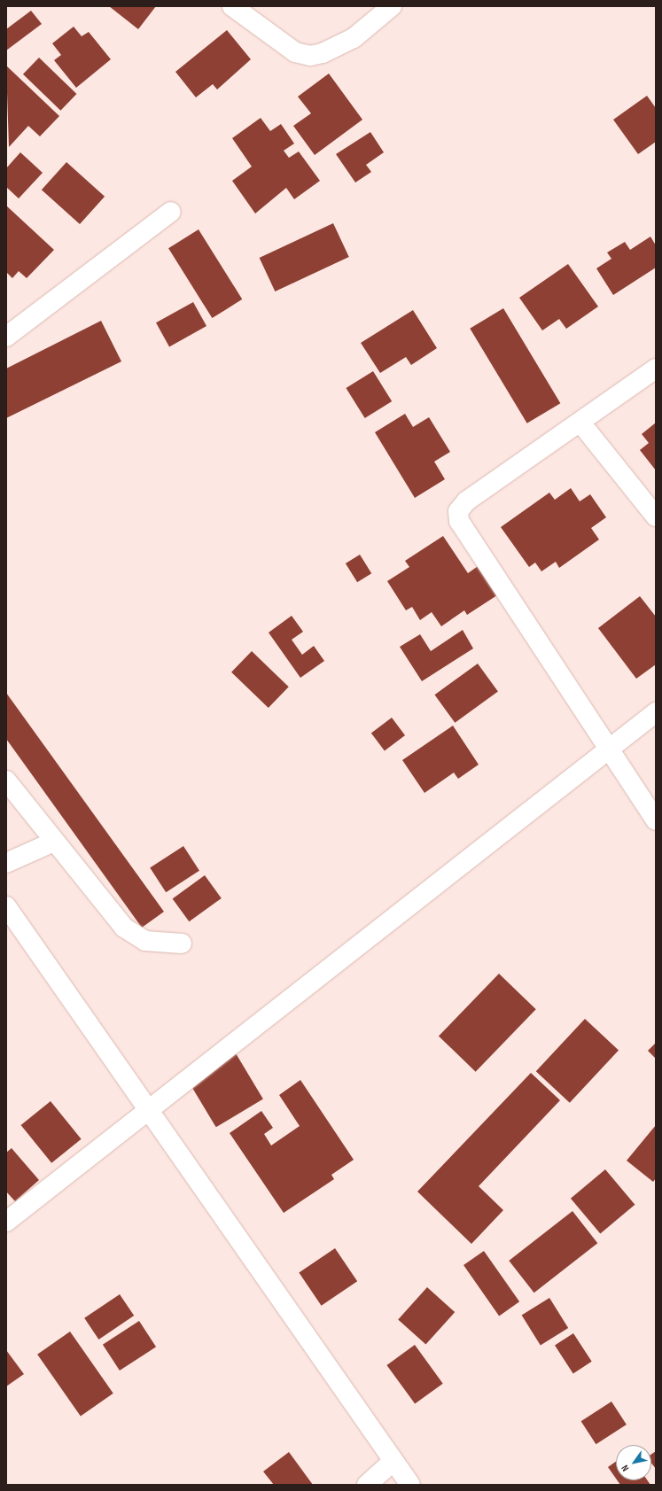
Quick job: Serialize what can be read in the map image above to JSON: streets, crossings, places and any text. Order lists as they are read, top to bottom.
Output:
{
  "north": "bottom left"
}
